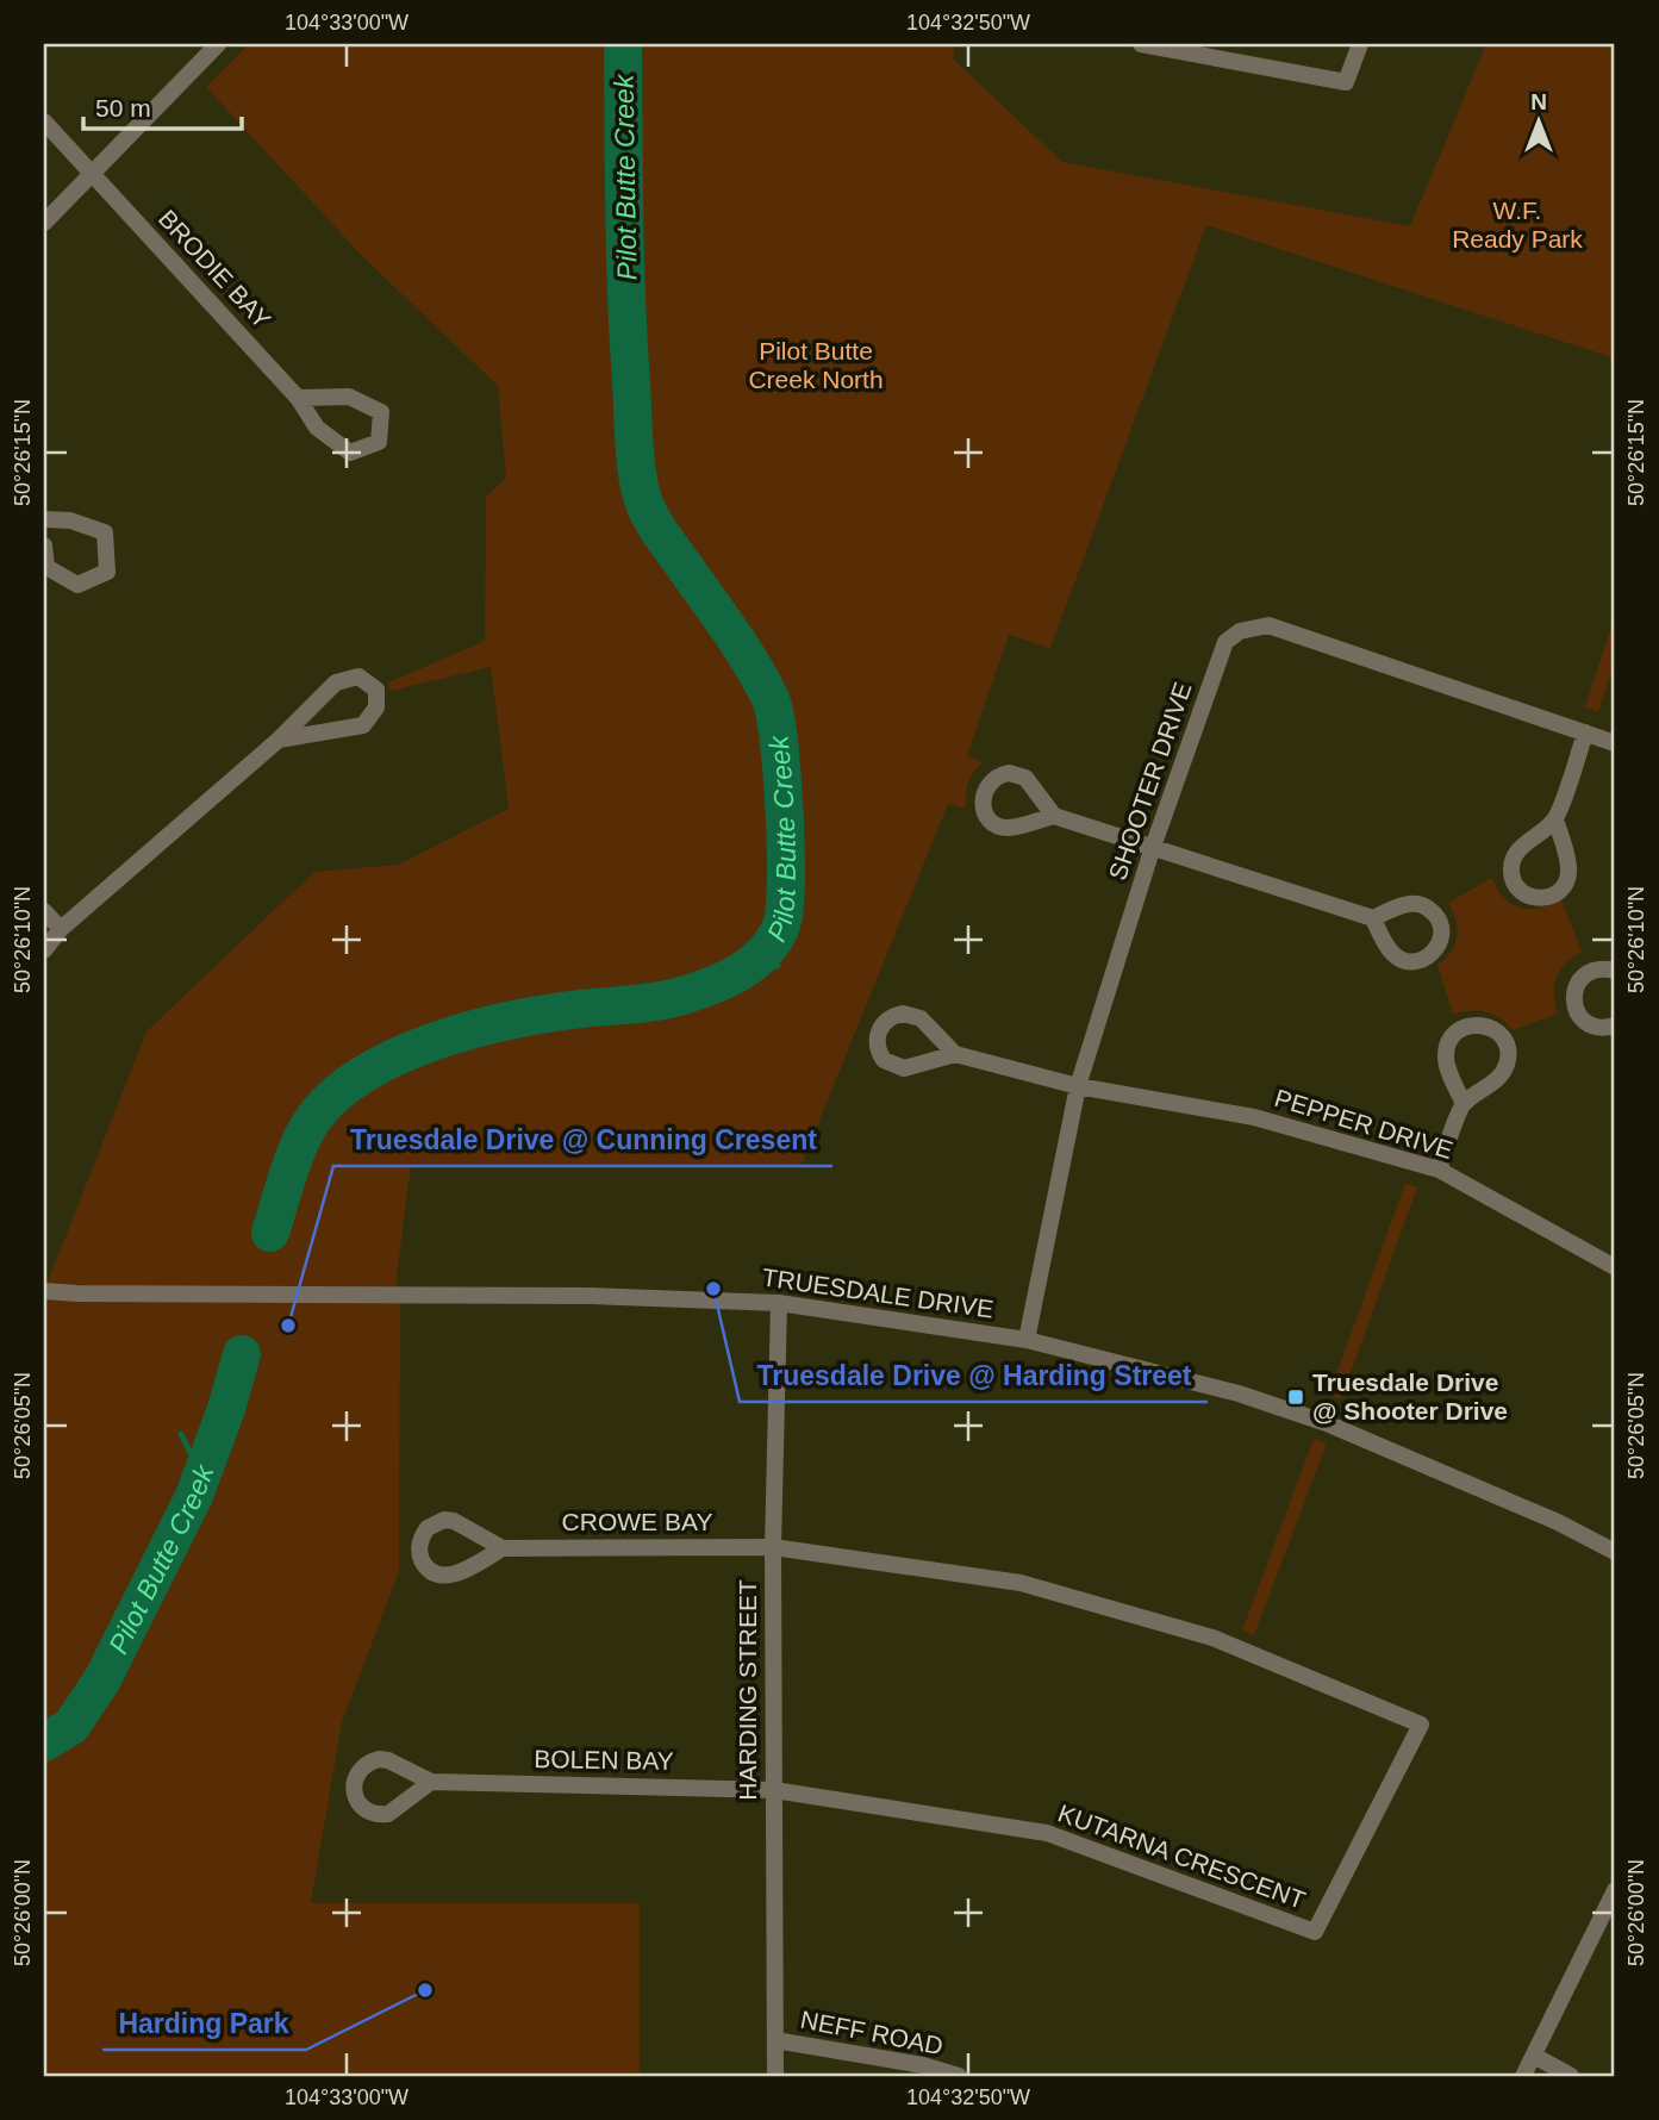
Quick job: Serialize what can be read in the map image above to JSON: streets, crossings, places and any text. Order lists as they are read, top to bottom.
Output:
{
  "streets": {
    "street": [
      "BRODIE BAY",
      "SHOOTER DRIVE",
      "PEPPER DRIVE",
      "TRUESDALE DRIVE",
      "CROWE BAY",
      "HARDING STREET",
      "BOLEN BAY",
      "KUTARNA CRESCENT",
      "NEFF ROAD"
    ]
  },
  "crossings": [
    ["SHOOTER DRIVE", "PEPPER DRIVE"],
    ["SHOOTER DRIVE", "TRUESDALE DRIVE"],
    ["TRUESDALE DRIVE", "HARDING STREET"],
    ["CROWE BAY", "HARDING STREET"],
    ["CROWE BAY", "KUTARNA CRESCENT"],
    ["HARDING STREET", "BOLEN BAY"],
    ["HARDING STREET", "KUTARNA CRESCENT"],
    ["HARDING STREET", "NEFF ROAD"],
    ["BOLEN BAY", "KUTARNA CRESCENT"]
  ],
  "water": ["Pilot Butte Creek"],
  "parks": ["W.F. Ready Park", "Pilot Butte Creek North"],
  "places": {
    "other": ["Truesdale Drive @ Harding Street", "Truesdale Drive @ Cunning Cresent", "Harding Park"],
    "transit": ["Truesdale Drive @ Shooter Drive"]
  },
  "scale_bar": "50 m",
  "north": "top",
  "coordinates": [
    "104°33'00\"W",
    "104°32'50\"W",
    "50°26'15\"N",
    "50°26'10\"N",
    "50°26'05\"N",
    "50°26'00\"N"
  ]
}
